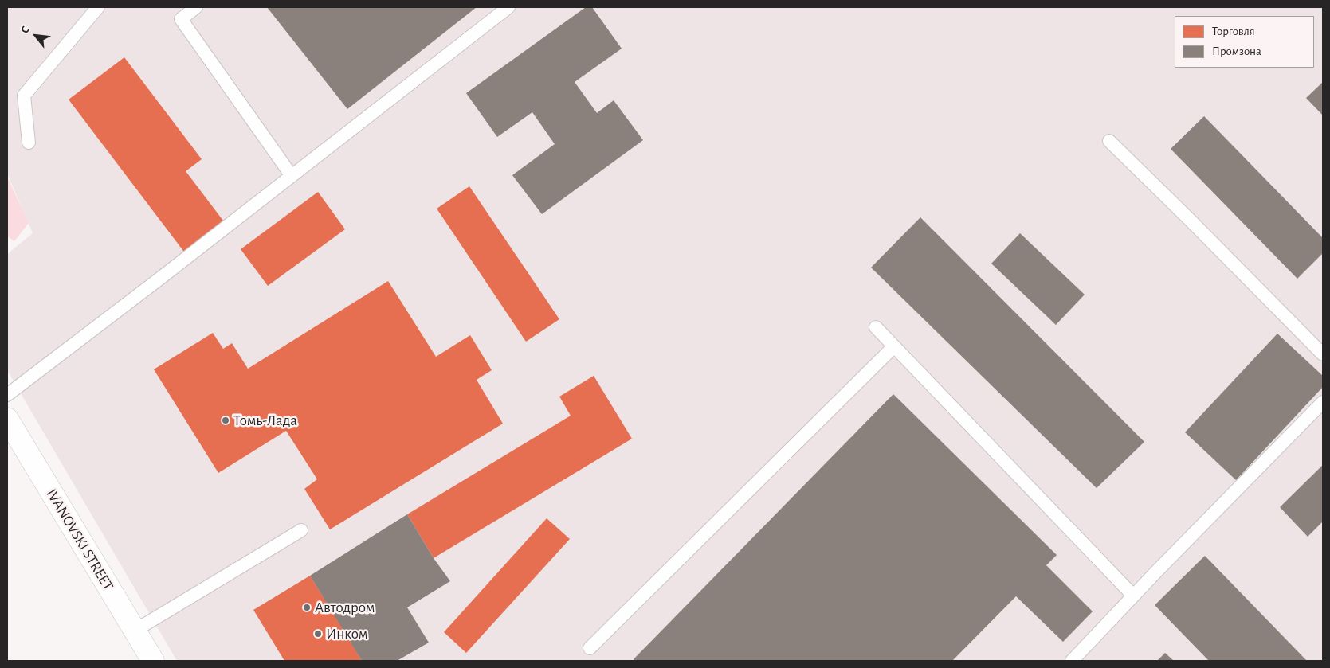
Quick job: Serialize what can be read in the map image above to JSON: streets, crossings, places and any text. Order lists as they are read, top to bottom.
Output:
{
  "streets": {
    "main road": ["IVANOVSKI STREET"]
  },
  "places": ["Томь-Лада", "Автодром", "Инком"],
  "legend": ["Торговля", "Промзона"],
  "north": "top left"
}
